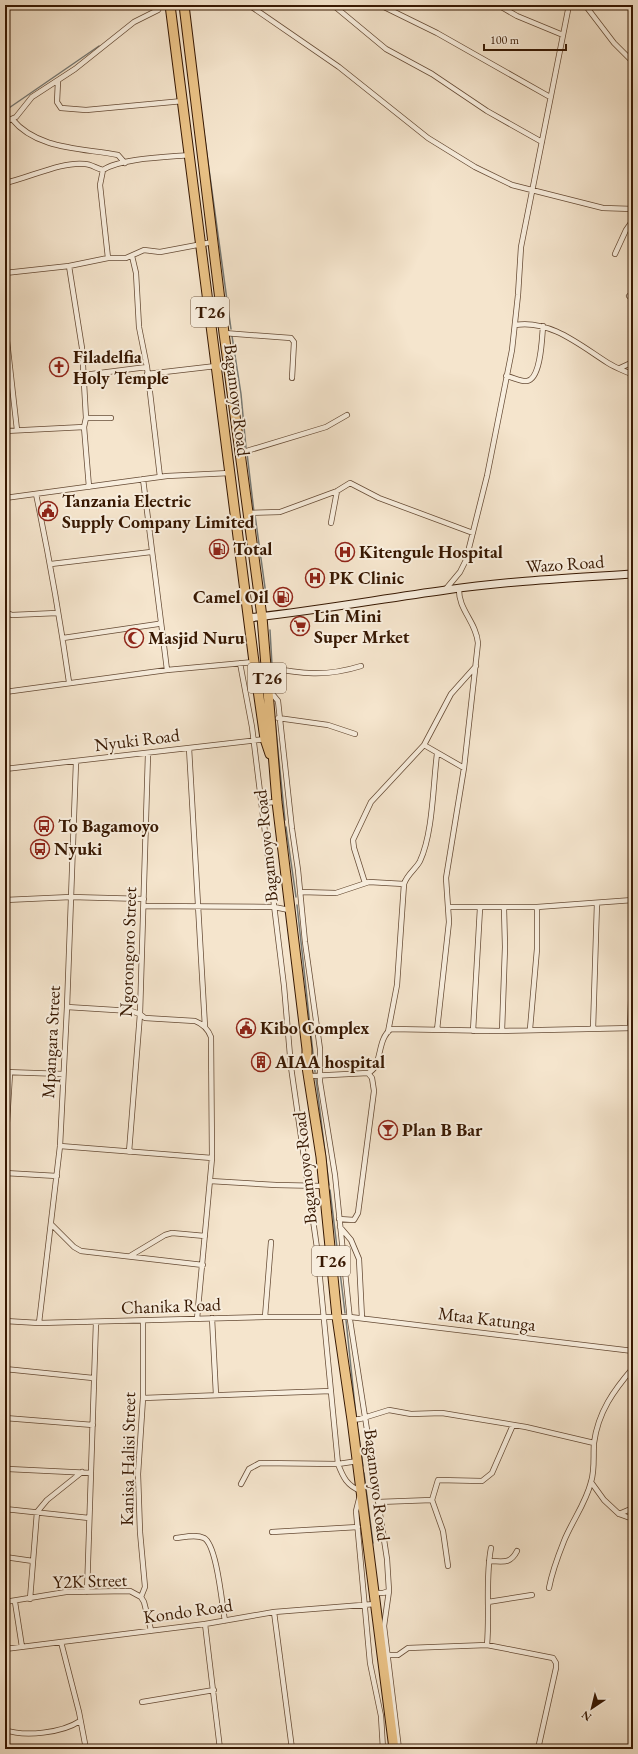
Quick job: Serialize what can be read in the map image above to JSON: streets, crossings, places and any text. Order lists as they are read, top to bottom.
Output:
{
  "streets": {
    "highway": ["T26", "Bagamoyo Road"],
    "main road": ["Wazo Road"],
    "street": [
      "Nyuki Road",
      "Ngorongoro Street",
      "Mpangara Street",
      "Chanika Road",
      "Mtaa Katunga",
      "Kanisa Halisi Street",
      "Y2K Street",
      "Kondo Road"
    ]
  },
  "crossings": [
    ["Bagamoyo Road", "Wazo Road"],
    ["Bagamoyo Road", "Nyuki Road"],
    ["Bagamoyo Road", "Chanika Road"],
    ["Bagamoyo Road", "Mtaa Katunga"],
    ["Bagamoyo Road", "Kondo Road"],
    ["Nyuki Road", "Ngorongoro Street"],
    ["Nyuki Road", "Mpangara Street"],
    ["Mpangara Street", "Chanika Road"],
    ["Chanika Road", "Mtaa Katunga"],
    ["Chanika Road", "Kanisa Halisi Street"],
    ["Kanisa Halisi Street", "Y2K Street"],
    ["Y2K Street", "Kondo Road"]
  ],
  "places": {
    "church": ["Filadelfia Holy Temple"],
    "public building": ["Tanzania Electric Supply Company Limited", "Kibo Complex"],
    "fuel station": ["Total", "Camel Oil"],
    "hospital": ["Kitengule Hospital", "PK Clinic"],
    "supermarket": ["Lin Mini Super Mrket"],
    "mosque": ["Masjid Nuru"],
    "bus stop": ["To Bagamoyo", "Nyuki"],
    "building": ["AIAA hospital"],
    "bar": ["Plan B Bar"]
  },
  "scale_bar": "100 m",
  "north": "bottom left"
}
